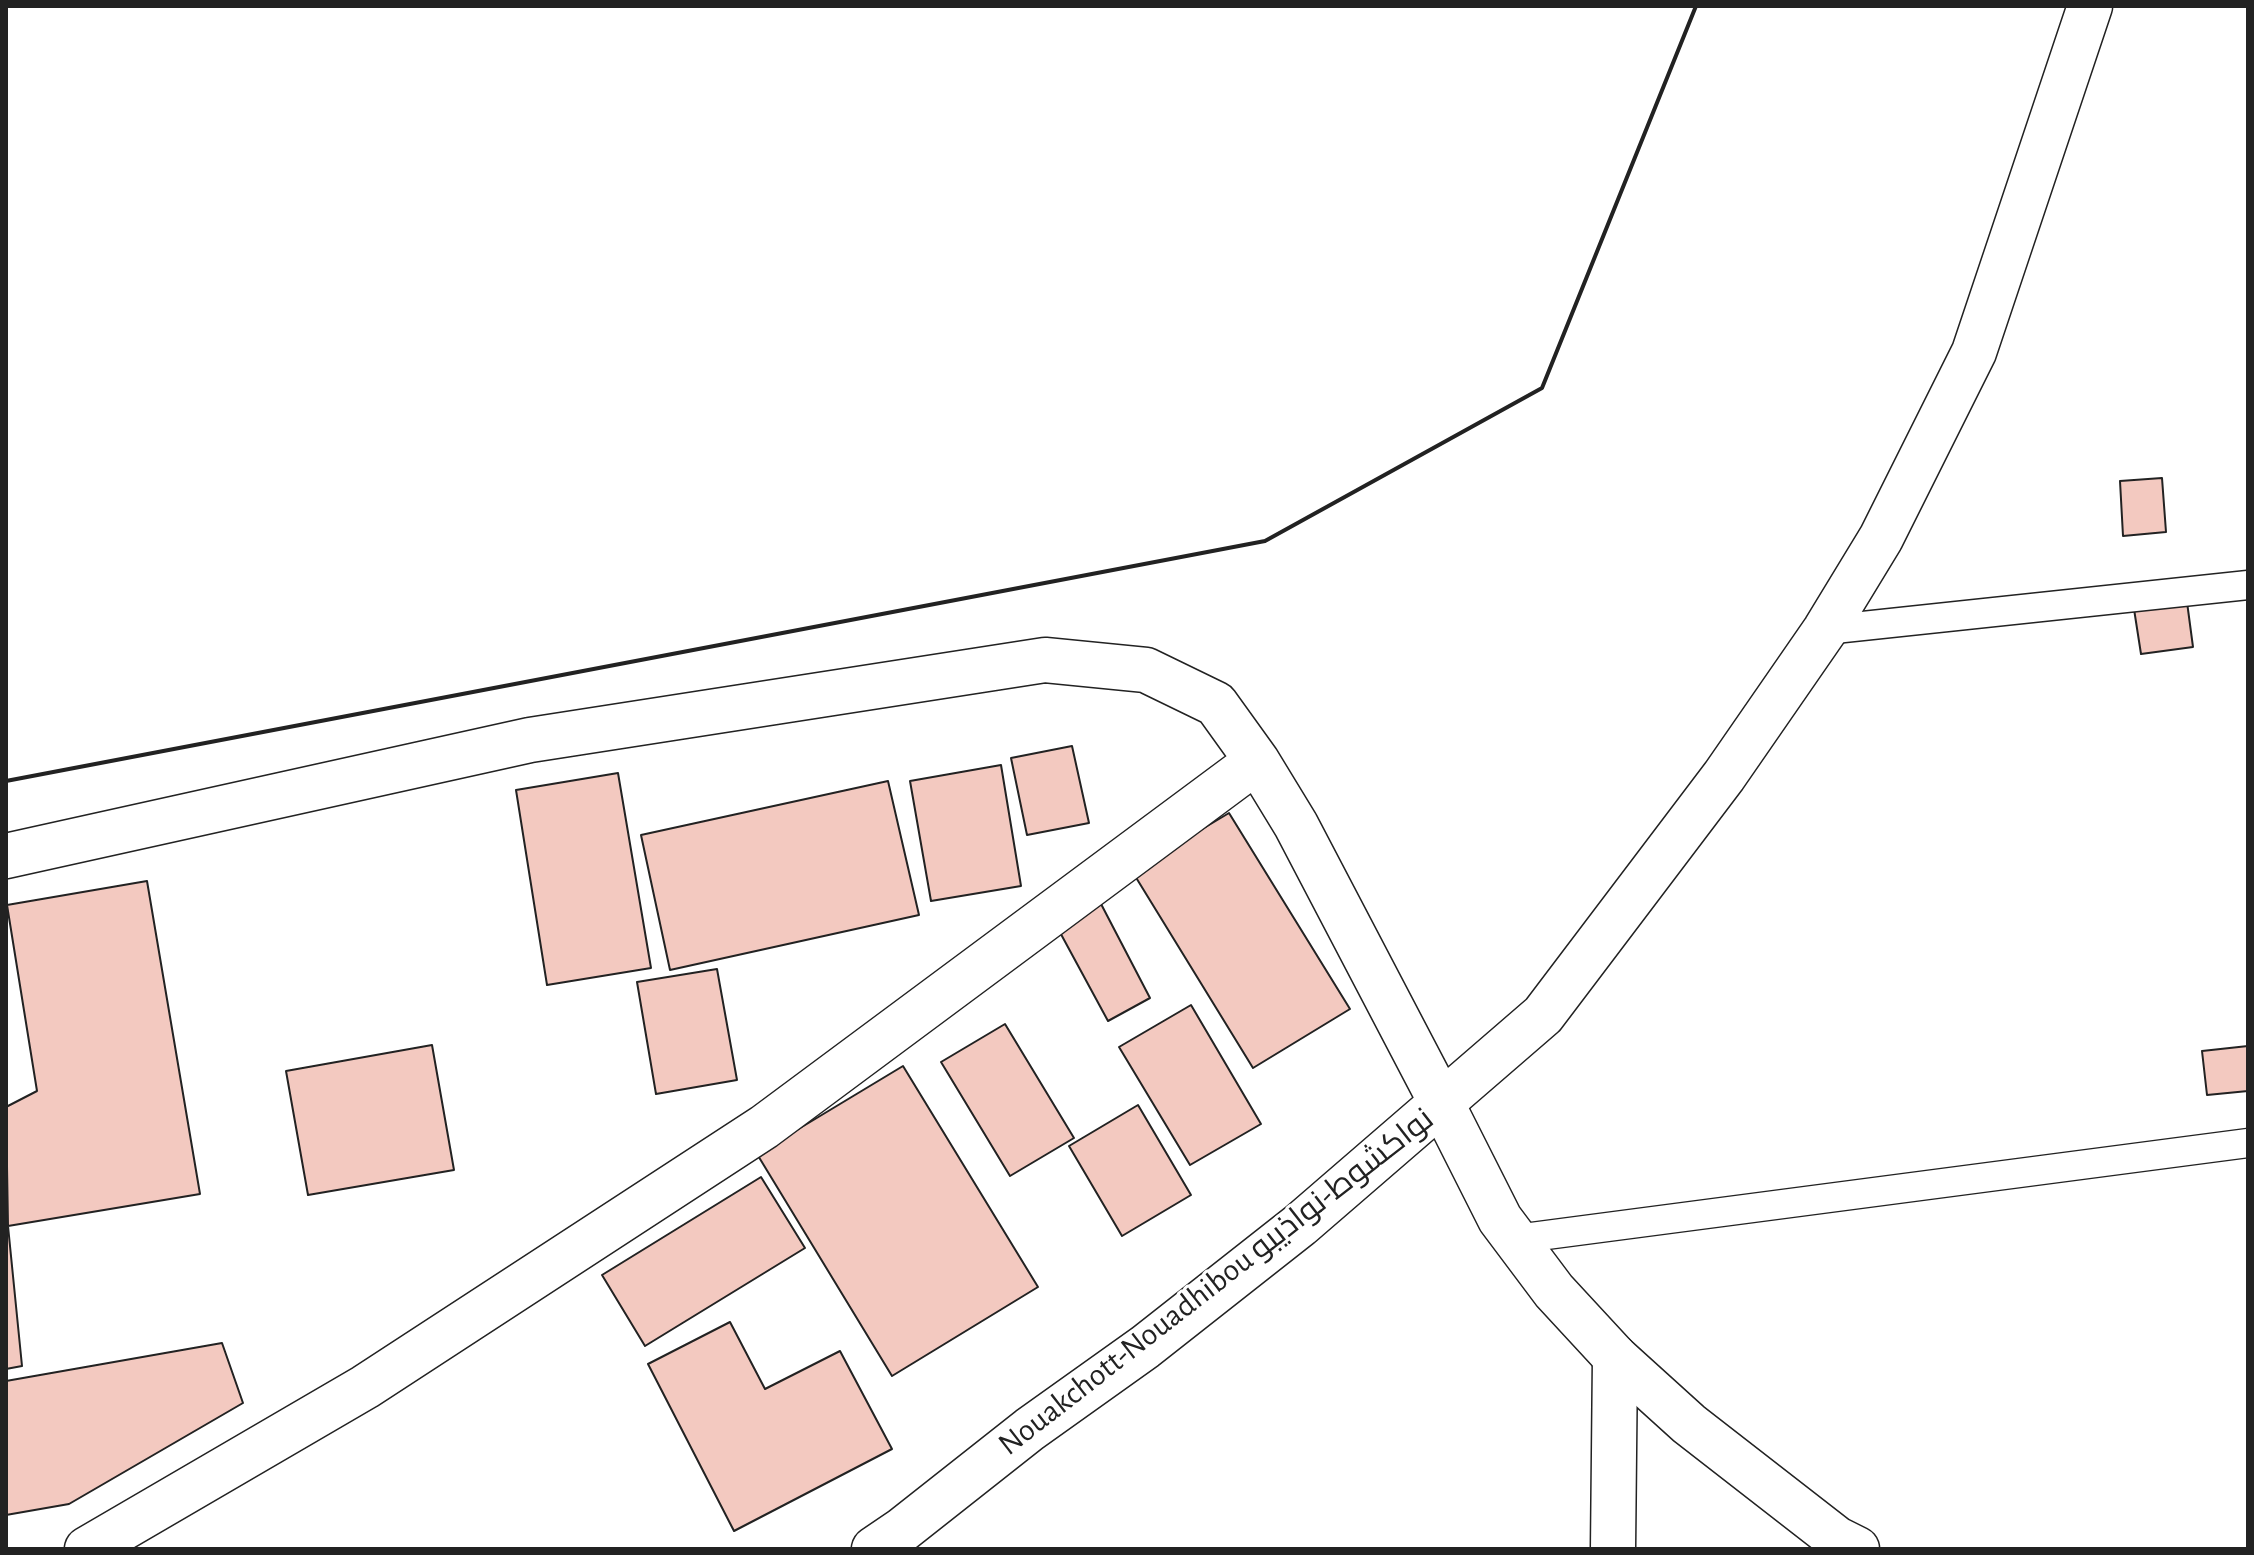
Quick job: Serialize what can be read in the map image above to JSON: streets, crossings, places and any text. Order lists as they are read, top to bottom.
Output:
{
  "streets": {
    "main road": ["Nouakchott-Nouadhibou نواكشوط-نواذيبو"]
  }
}
